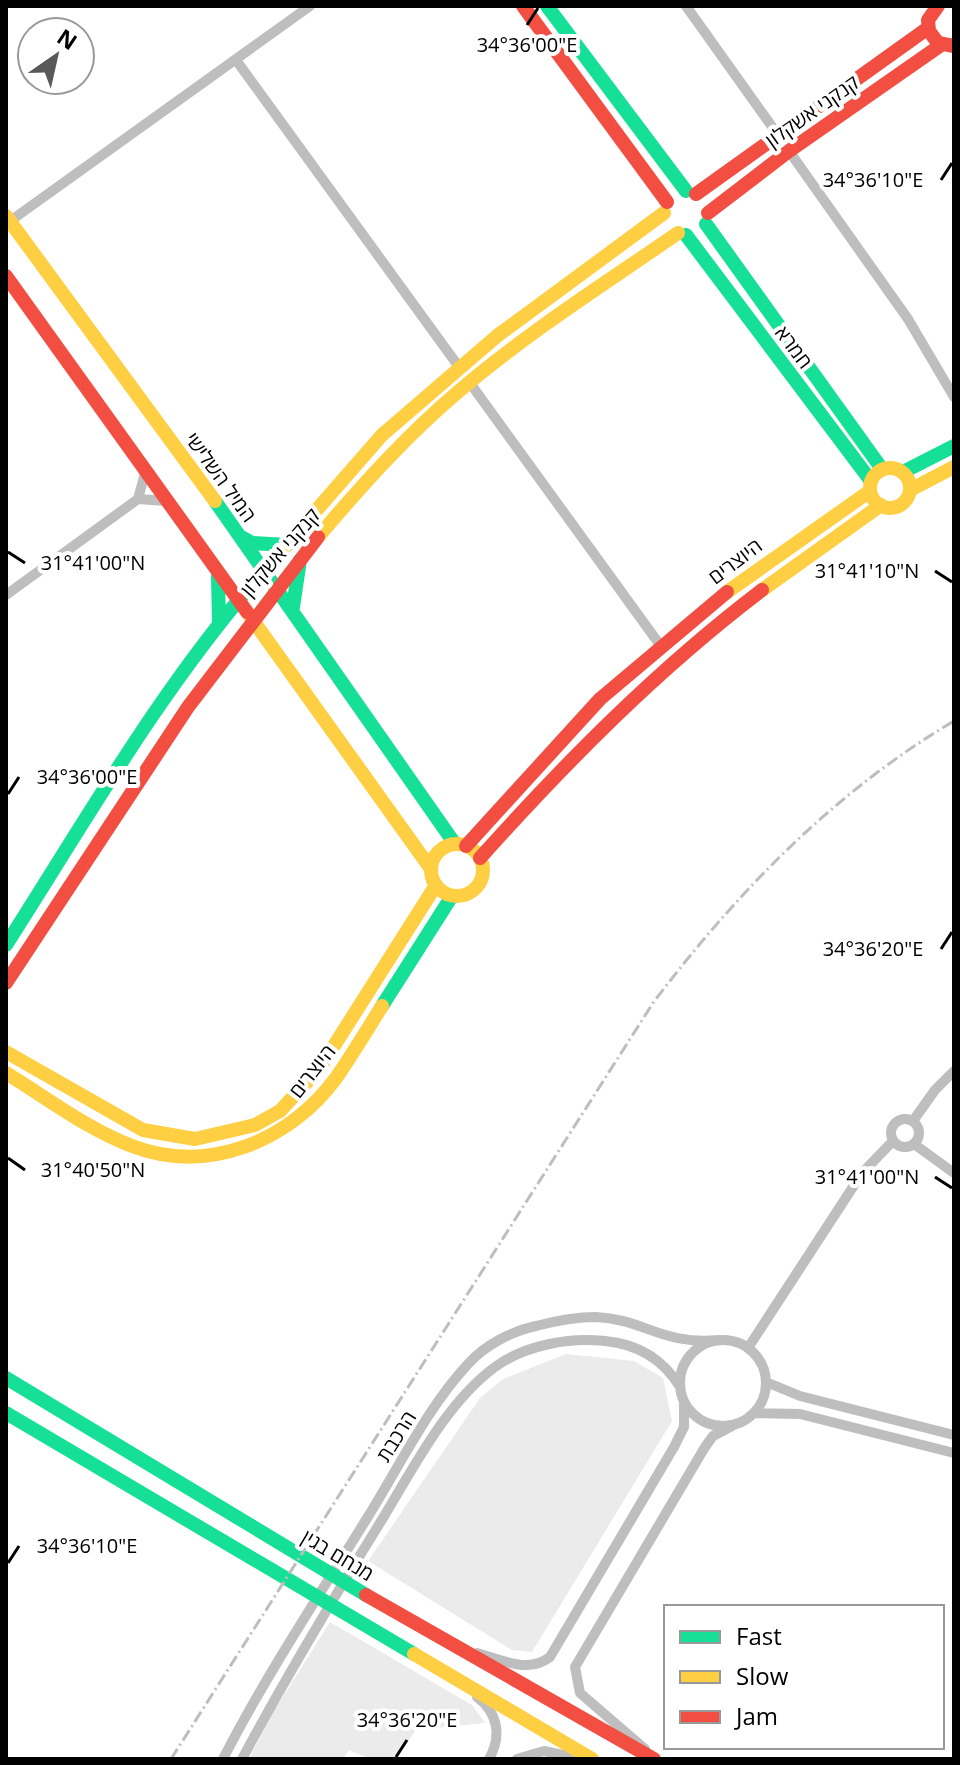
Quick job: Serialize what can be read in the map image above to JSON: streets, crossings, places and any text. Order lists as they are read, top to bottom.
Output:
{
  "streets": {
    "street": [
      "קנקני אשקלון",
      "חמרא",
      "המיל השלישי",
      "היוצרים",
      "הרכבת",
      "מנחם בגין"
    ]
  },
  "crossings": [
    ["קנקני אשקלון", "חמרא"],
    ["קנקני אשקלון", "המיל השלישי"],
    ["חמרא", "היוצרים"],
    ["המיל השלישי", "היוצרים"]
  ],
  "legend": ["Fast", "Slow", "Jam"],
  "north": "top right",
  "coordinates": [
    "34°36'00\"E",
    "34°36'10\"E",
    "31°41'00\"N",
    "31°41'10\"N",
    "34°36'20\"E",
    "31°40'50\"N"
  ]
}
